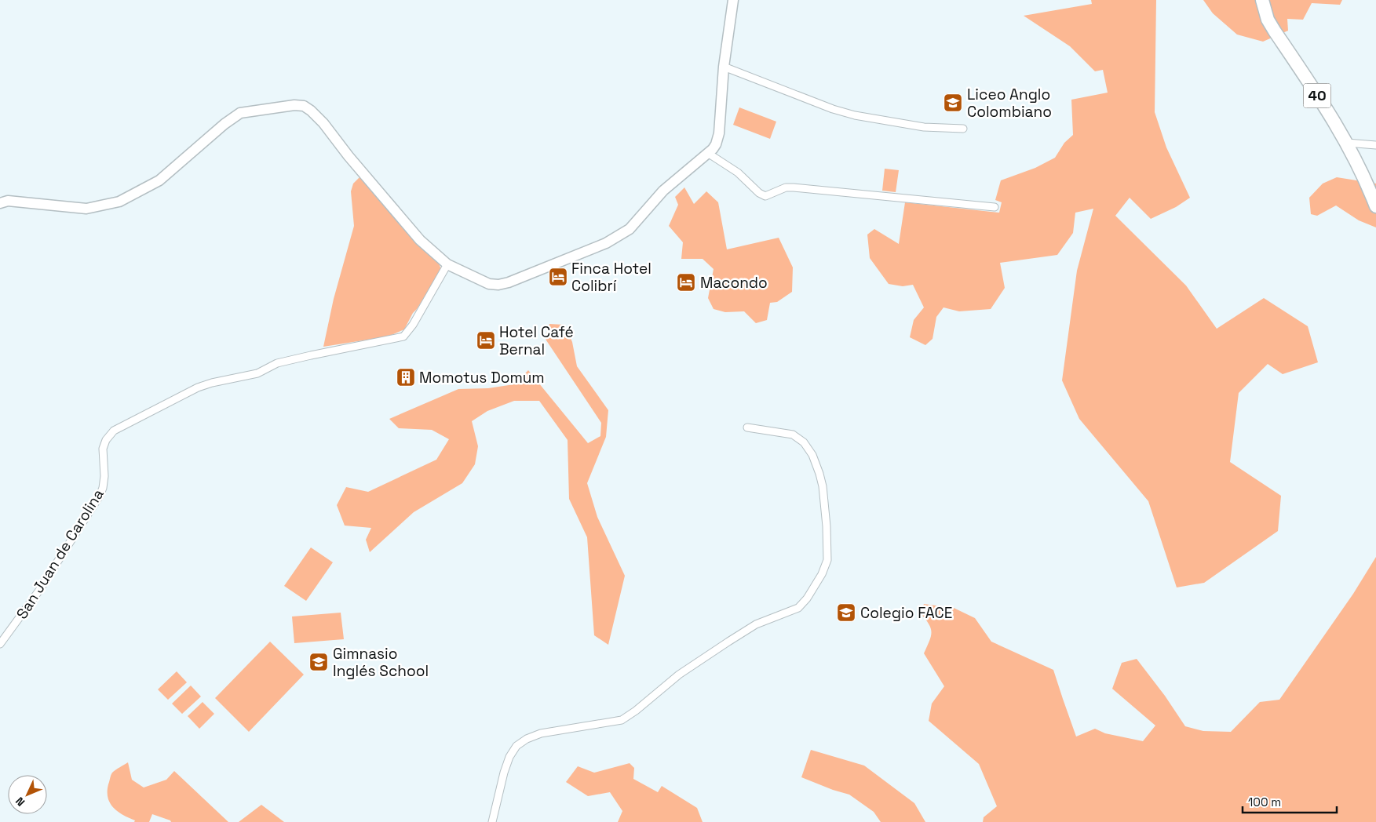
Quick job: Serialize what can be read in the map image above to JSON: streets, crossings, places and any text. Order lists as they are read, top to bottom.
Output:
{
  "streets": {
    "highway": ["40"],
    "street": ["San Juan de Carolina"]
  },
  "places": {
    "school or university": ["Liceo Anglo Colombiano", "Colegio FACE", "Gimnasio Inglés School"],
    "hotel": ["Finca Hotel Colibrí", "Macondo", "Hotel Café Bernal"],
    "building": ["Momotus Domum"]
  },
  "scale_bar": "100 m",
  "north": "bottom left"
}
